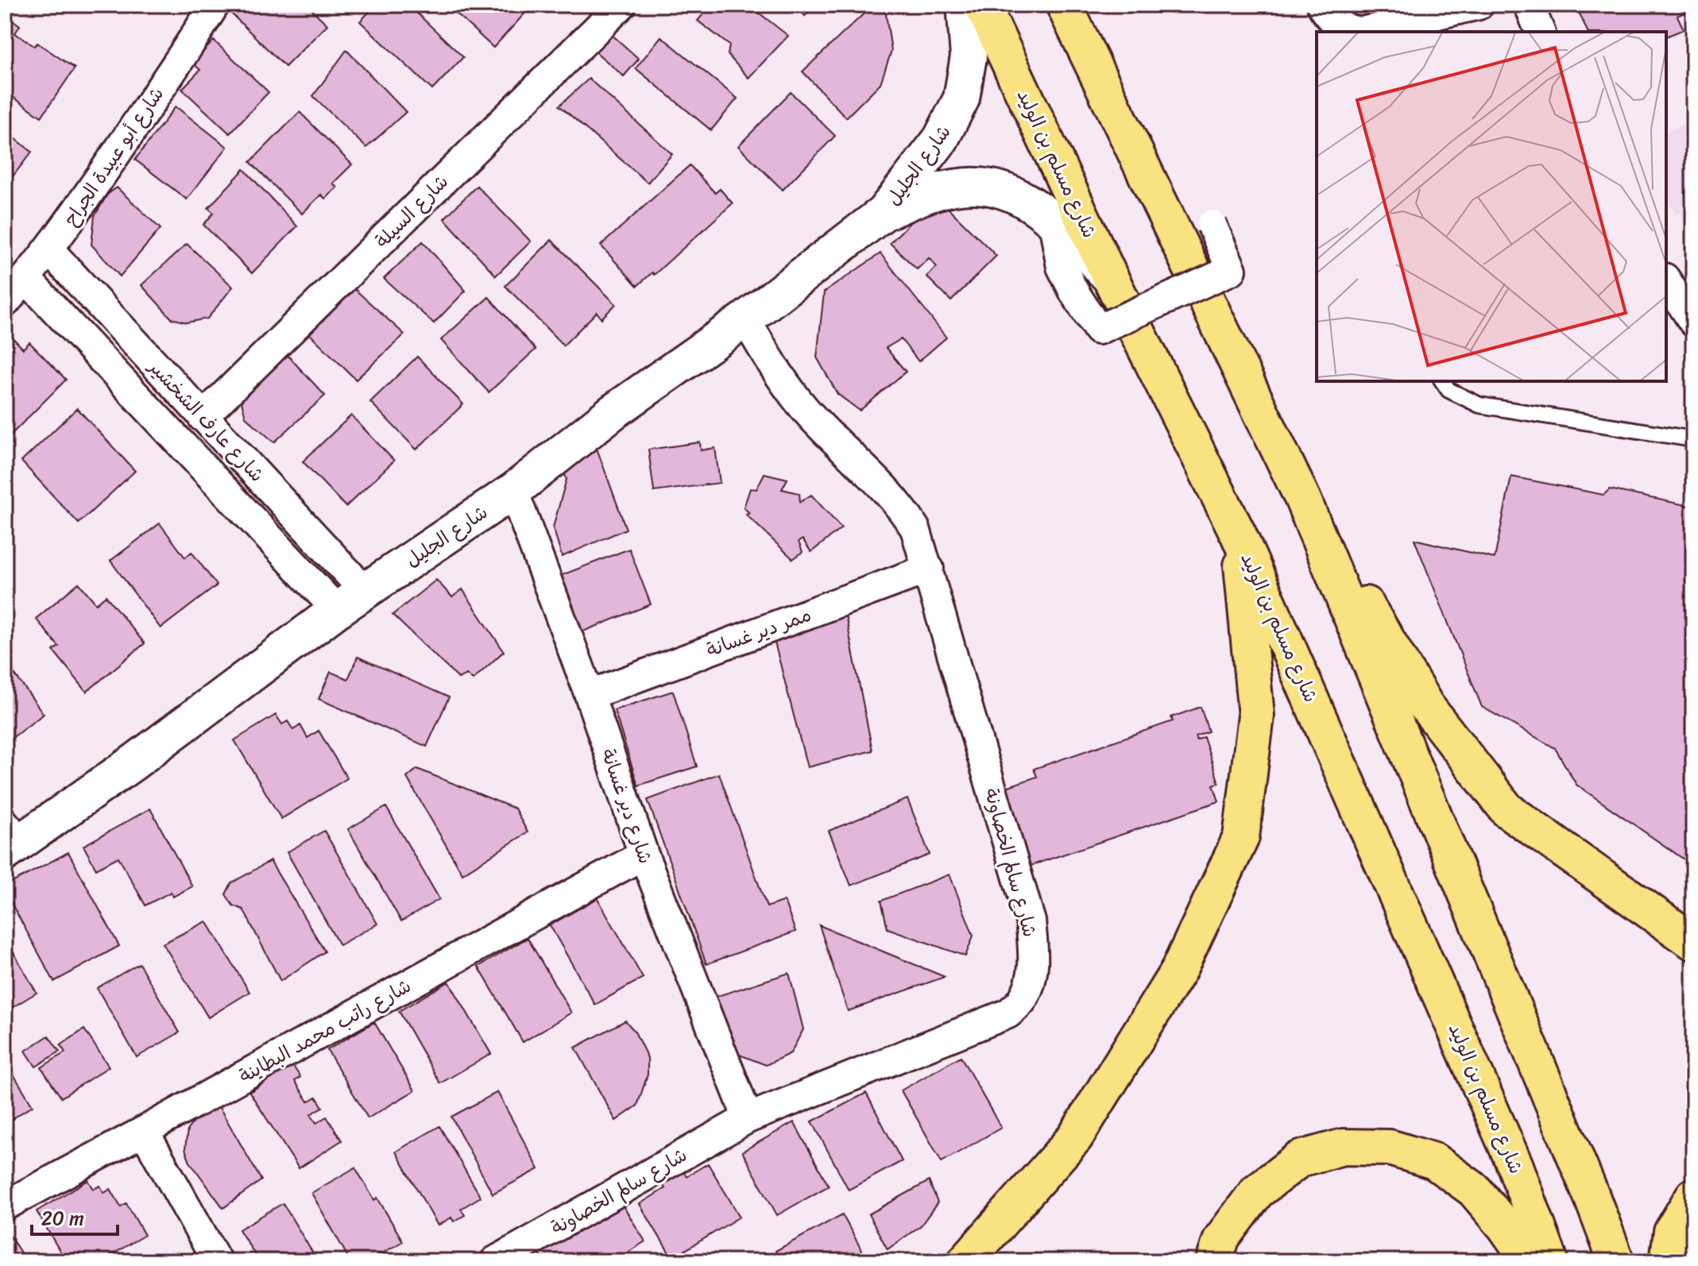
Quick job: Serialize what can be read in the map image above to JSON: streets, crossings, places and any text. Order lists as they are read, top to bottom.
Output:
{
  "streets": {
    "highway": ["شارع مسلم بن الوليد"],
    "street": [
      "شارع أبو عبيدة الجراح",
      "شارع الجليل",
      "شارع السيلة",
      "شارع عارف الشخشير",
      "ممر دير غسانة",
      "شارع دير غسانة",
      "شارع سالم الخصاونة",
      "شارع راتب محمد البطاينة"
    ]
  },
  "crossings": [
    ["شارع أبو عبيدة الجراح", "شارع عارف الشخشير"],
    ["شارع مسلم بن الوليد", "شارع الجليل"],
    ["شارع الجليل", "شارع عارف الشخشير"],
    ["شارع الجليل", "شارع دير غسانة"],
    ["شارع الجليل", "شارع سالم الخصاونة"],
    ["شارع السيلة", "شارع عارف الشخشير"],
    ["ممر دير غسانة", "شارع دير غسانة"],
    ["ممر دير غسانة", "شارع سالم الخصاونة"],
    ["شارع دير غسانة", "شارع سالم الخصاونة"],
    ["شارع دير غسانة", "شارع راتب محمد البطاينة"]
  ],
  "scale_bar": "20 m"
}
